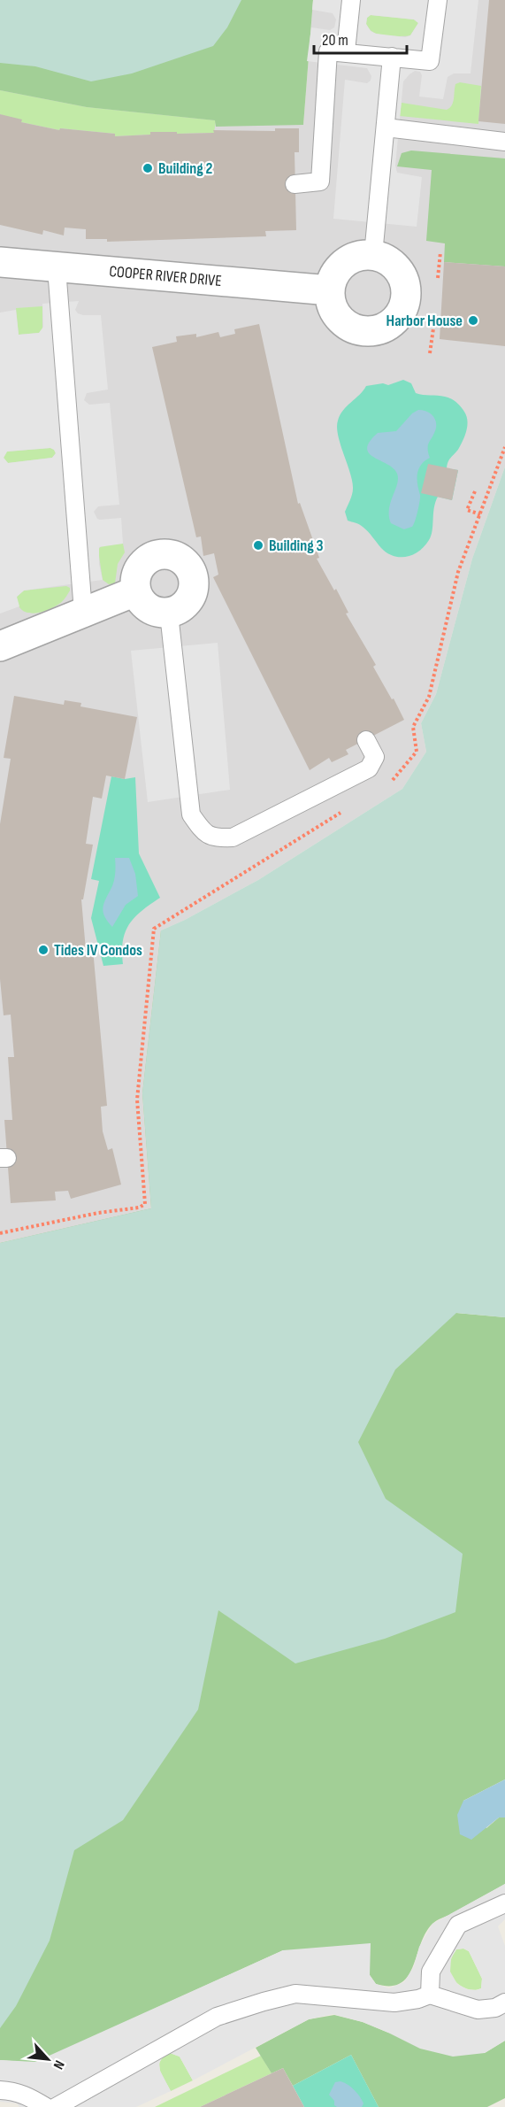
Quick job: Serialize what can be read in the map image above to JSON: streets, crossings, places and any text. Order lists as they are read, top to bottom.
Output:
{
  "streets": {
    "street": ["COOPER RIVER DRIVE"]
  },
  "places": [
    "Building 2",
    "Harbor House",
    "Building 3",
    "Tides IV Condos"
  ],
  "scale_bar": "20 m",
  "north": "bottom right"
}
